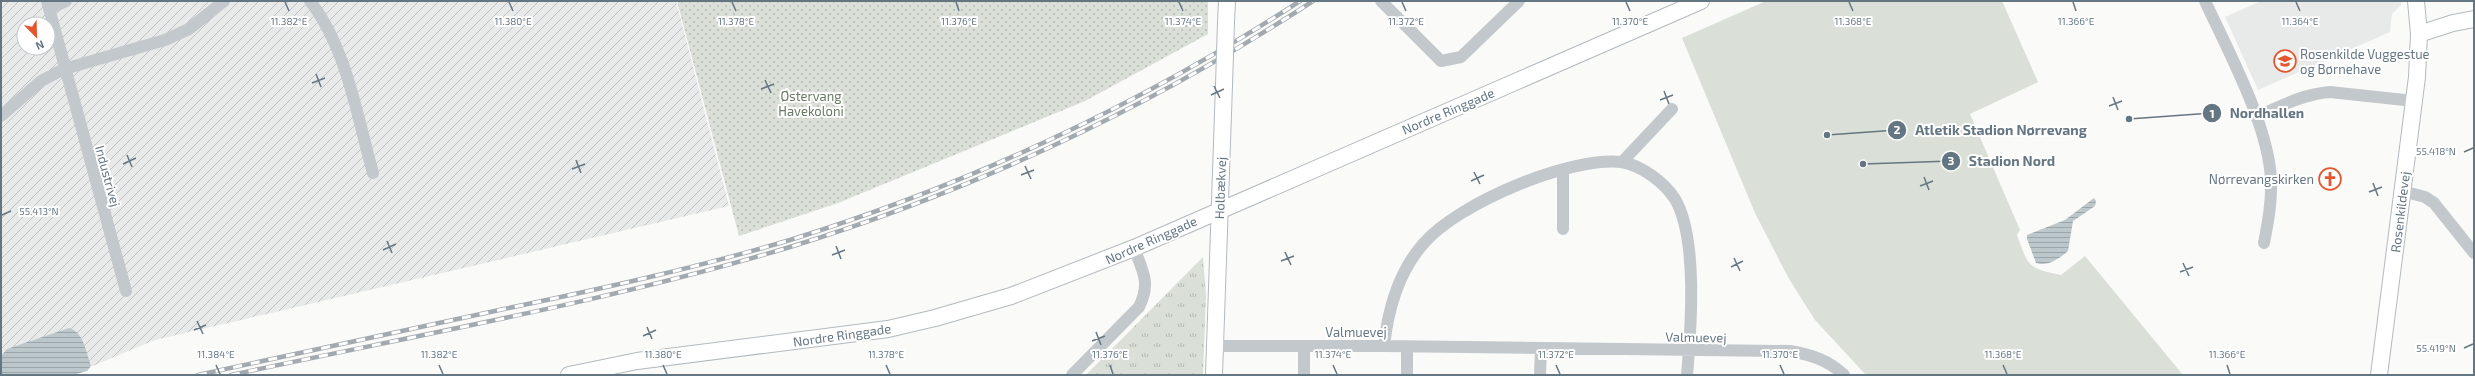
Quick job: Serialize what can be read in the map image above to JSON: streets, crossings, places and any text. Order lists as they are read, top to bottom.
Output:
{
  "streets": {
    "street": [
      "Nordre Ringgade",
      "Industrivej",
      "Holbækvej",
      "Rosenkildevej",
      "Valmuevej"
    ]
  },
  "crossings": [
    ["Nordre Ringgade", "Holbækvej"],
    ["Holbækvej", "Valmuevej"]
  ],
  "parks": ["Østervang Havekoloni"],
  "places": {
    "school or university": ["Rosenkilde Vuggestue og Børnehave"],
    "other": ["Nordhallen", "Atletik Stadion Nørrevang", "Stadion Nord"],
    "church": ["Nørrevangskirken"]
  },
  "north": "bottom right",
  "coordinates": [
    "11.382°E",
    "11.380°E",
    "11.378°E",
    "11.374°E",
    "11.372°E",
    "11.370°E",
    "11.366°E",
    "11.364°E",
    "11.376°E",
    "11.368°E",
    "55.418°N",
    "55.413°N",
    "55.419°N",
    "11.384°E"
  ]
}
